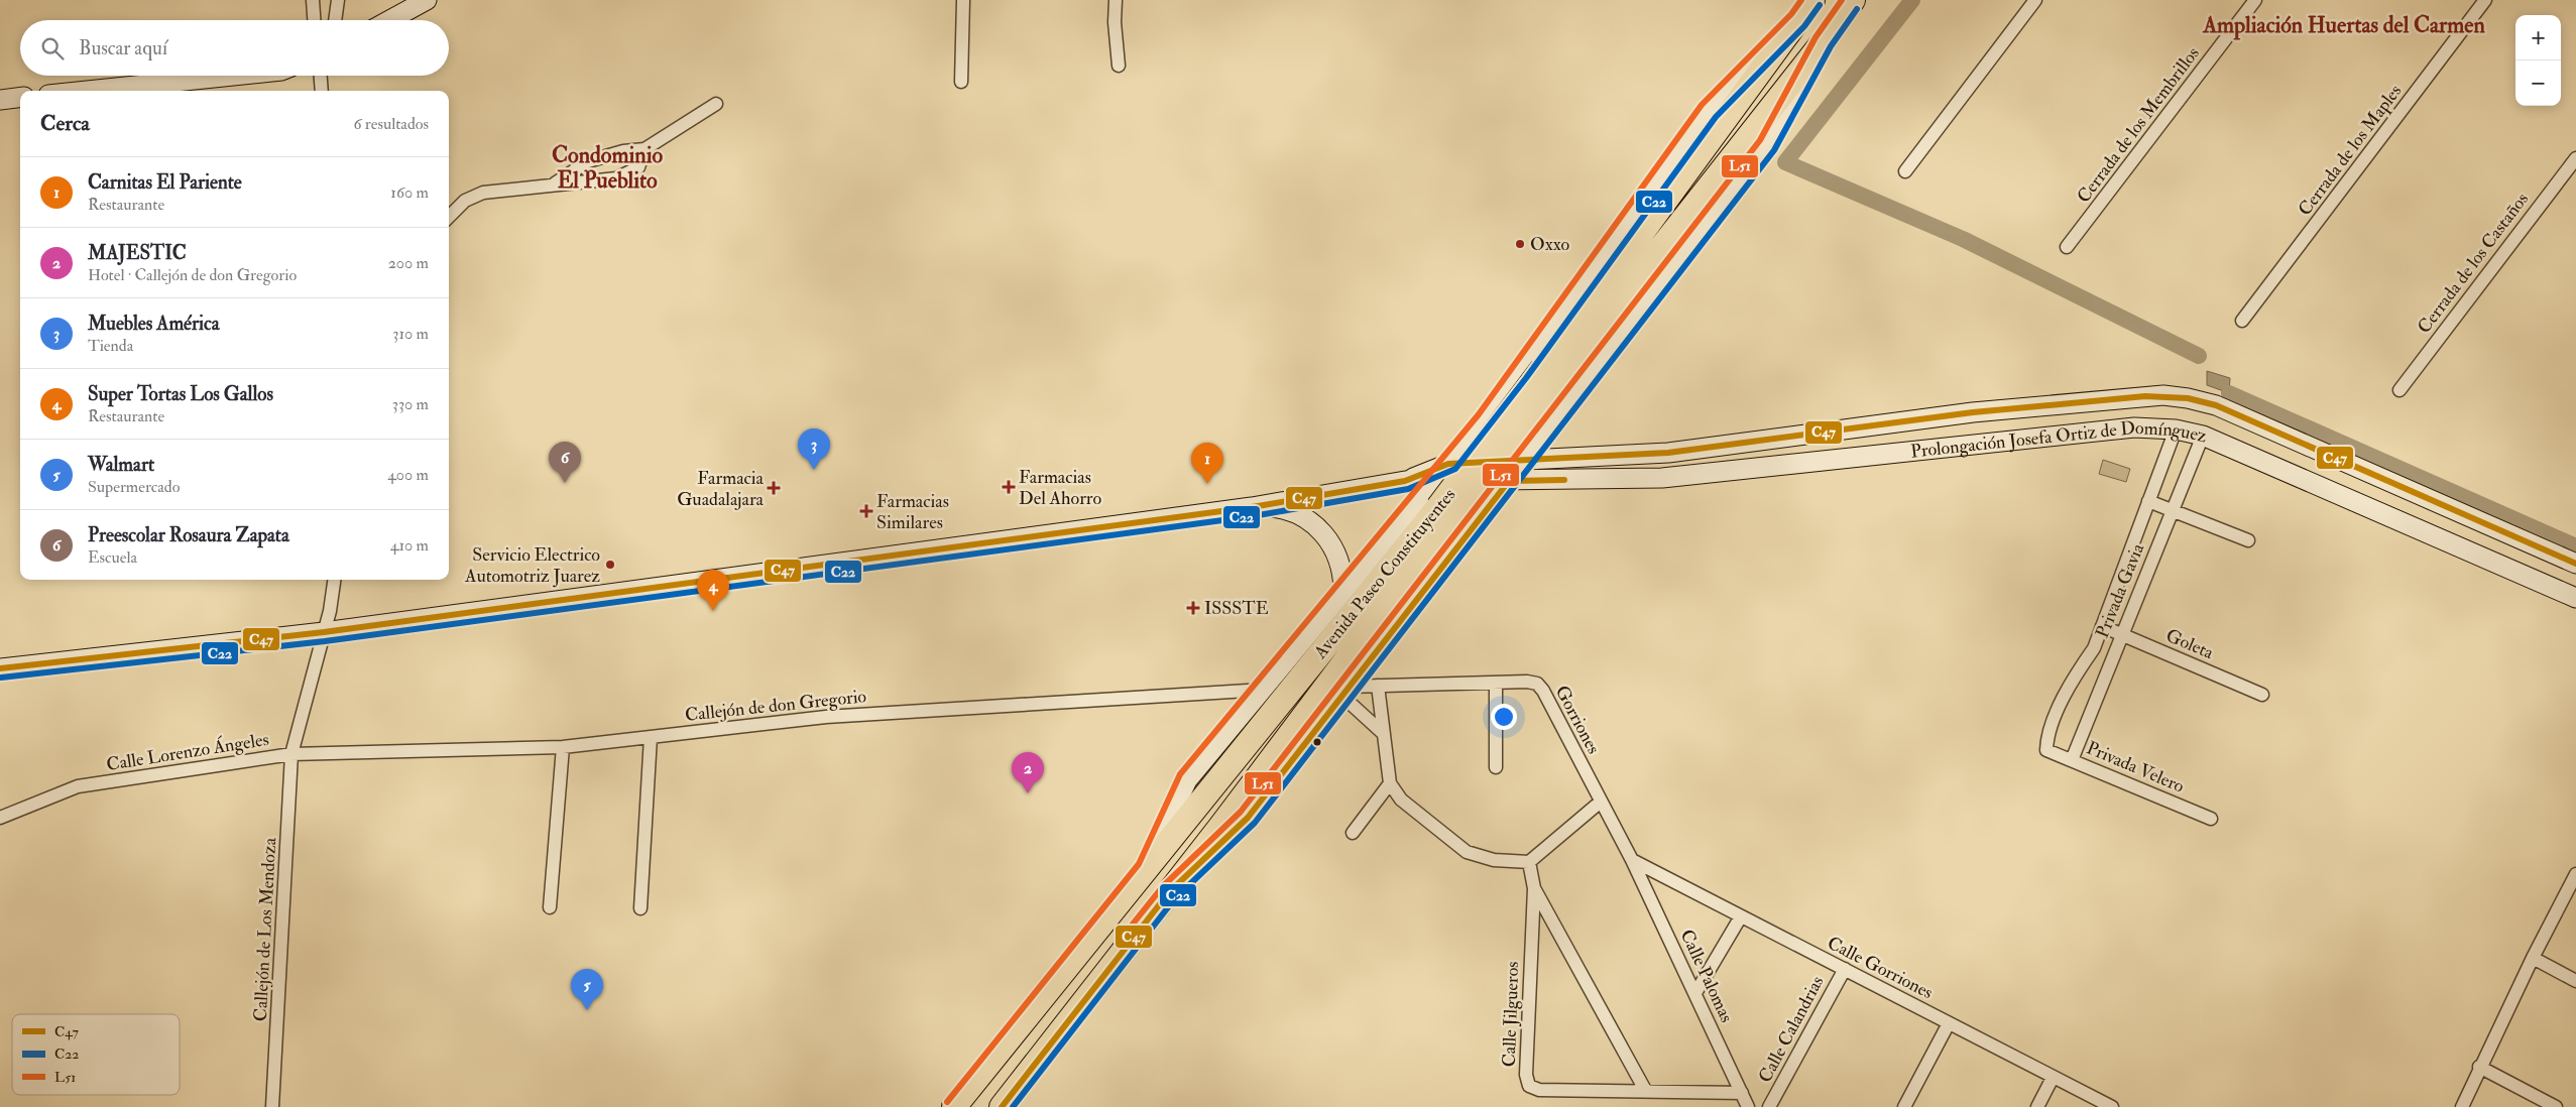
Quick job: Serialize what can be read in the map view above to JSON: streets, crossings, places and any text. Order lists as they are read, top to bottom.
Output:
{
  "streets": {
    "highway": ["Avenida Paseo Constituyentes"],
    "street": [
      "Cerrada de los Membrillos",
      "Cerrada de los Maples",
      "Cerrada de los Castaños",
      "Prolongación Josefa Ortiz de Domínguez",
      "Privada Gavia",
      "Goleta",
      "Callejón de don Gregorio",
      "Gorriones",
      "Calle Lorenzo Ángeles",
      "Privada Velero",
      "Callejón de Los Mendoza",
      "Calle Gorriones",
      "Calle Palomas",
      "Calle Jilgueros",
      "Calle Calandrias"
    ]
  },
  "crossings": [
    ["Prolongación Josefa Ortiz de Domínguez", "Privada Gavia"],
    ["Privada Gavia", "Goleta"],
    ["Privada Gavia", "Privada Velero"],
    ["Callejón de don Gregorio", "Calle Lorenzo Ángeles"],
    ["Callejón de don Gregorio", "Callejón de Los Mendoza"],
    ["Gorriones", "Calle Gorriones"],
    ["Gorriones", "Calle Palomas"],
    ["Calle Lorenzo Ángeles", "Callejón de Los Mendoza"],
    ["Calle Gorriones", "Calle Palomas"],
    ["Calle Gorriones", "Calle Calandrias"],
    ["Calle Palomas", "Calle Jilgueros"]
  ],
  "districts": ["Ampliación Huertas del Carmen", "Condominio El Pueblito"],
  "places": {
    "other": ["Oxxo", "Servicio Electrico Automotriz Juarez"],
    "health": [
      "Farmacias Del Ahorro",
      "Farmacia Guadalajara",
      "Farmacias Similares",
      "ISSSTE"
    ]
  },
  "lines": ["transit line L51", "transit line C22", "transit line C47"],
  "legend": ["C47", "C22", "L51"],
  "page": {
    "map_buttons": ["+", "−"],
    "search": "Buscar aquí",
    "heading": ["Cerca", "6 resultados"],
    "list": [
      {
        "mark": "1",
        "name": "Carnitas El Pariente",
        "note": "Restaurante",
        "value": "160 m"
      },
      {
        "mark": "2",
        "name": "MAJESTIC",
        "note": "Hotel · Callejón de don Gregorio",
        "value": "200 m"
      },
      {
        "mark": "3",
        "name": "Muebles América",
        "note": "Tienda",
        "value": "310 m"
      },
      {
        "mark": "4",
        "name": "Super Tortas Los Gallos",
        "note": "Restaurante",
        "value": "330 m"
      },
      {
        "mark": "5",
        "name": "Walmart",
        "note": "Supermercado",
        "value": "400 m"
      },
      {
        "mark": "6",
        "name": "Preescolar Rosaura Zapata",
        "note": "Escuela",
        "value": "410 m"
      }
    ],
    "pins": [
      "3",
      "6",
      "1",
      "4",
      "2",
      "5"
    ]
  }
}
